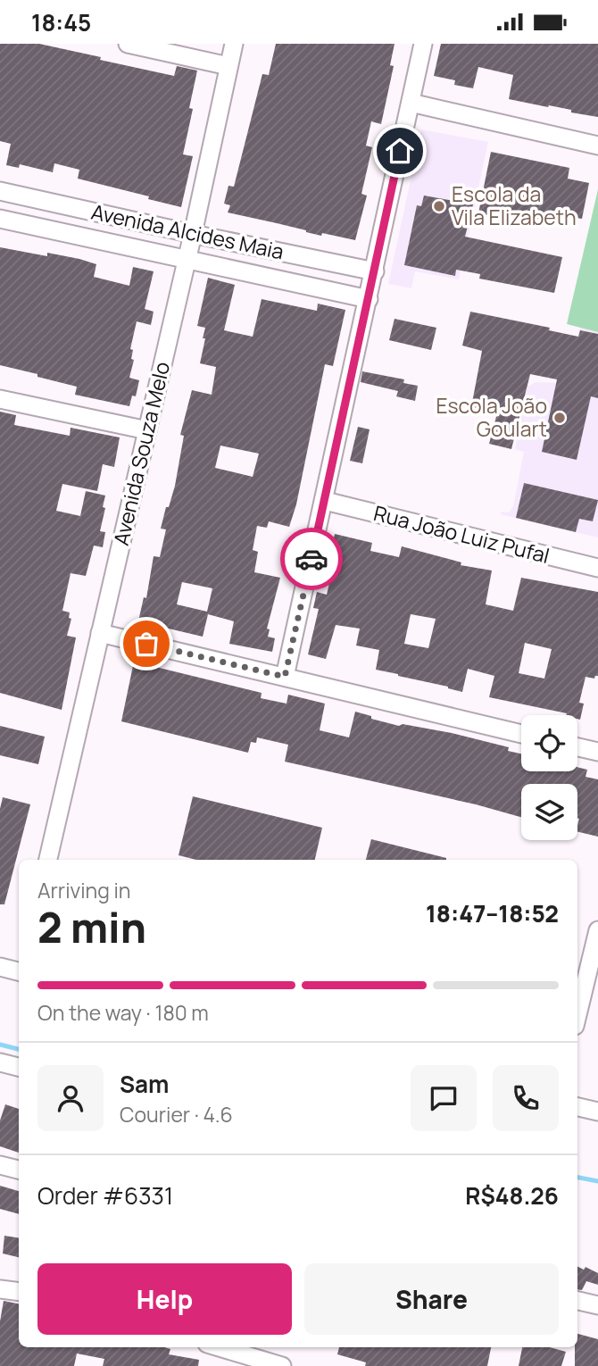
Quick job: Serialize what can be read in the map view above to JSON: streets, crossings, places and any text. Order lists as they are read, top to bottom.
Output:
{
  "streets": {
    "street": ["Avenida Alcides Maia", "Avenida Souza Melo", "Rua João Luiz Pufal"]
  },
  "crossings": [
    ["Avenida Alcides Maia", "Avenida Souza Melo"]
  ],
  "places": ["Escola da Vila Elizabeth", "Escola João Goulart"],
  "page": {
    "status": "18:45",
    "heading": ["2 min", "Arriving in", "18:47–18:52"],
    "panel": [
      "Sam",
      "Courier · 4.6",
      "Order #6331",
      "R$48.26"
    ],
    "bar": "On the way · 180 m",
    "buttons": ["Help", "Share"]
  }
}
